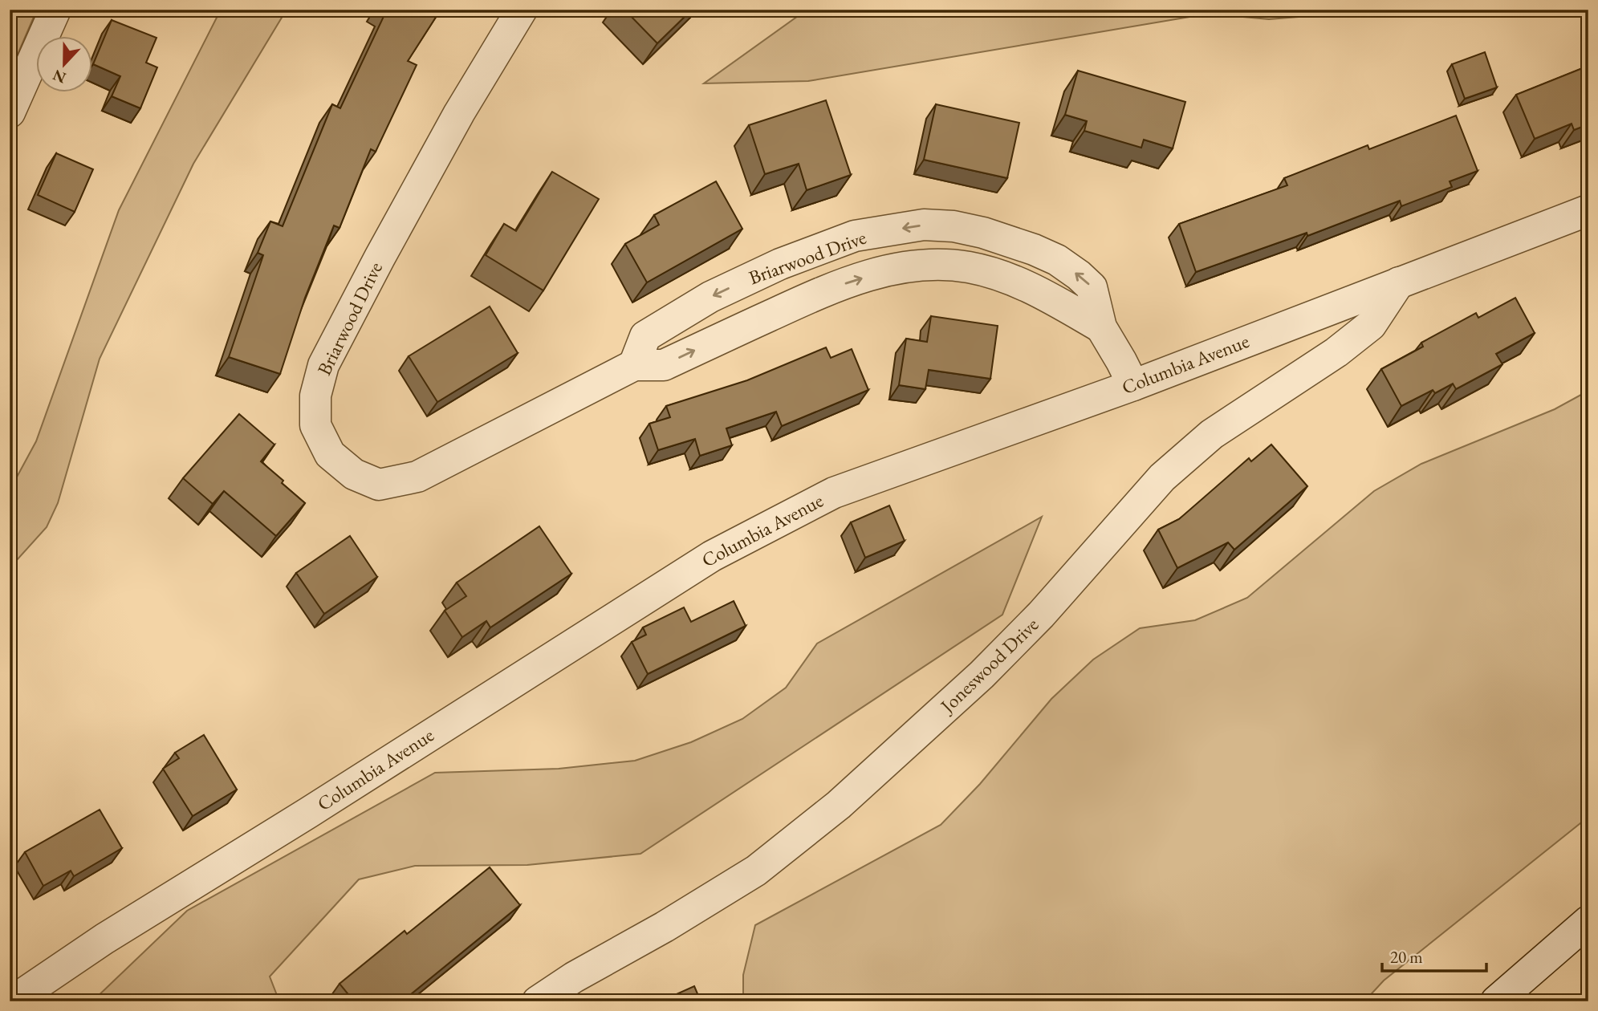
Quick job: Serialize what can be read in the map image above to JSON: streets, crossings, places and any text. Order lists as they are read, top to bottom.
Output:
{
  "streets": {
    "street": ["Briarwood Drive", "Columbia Avenue", "Joneswood Drive"]
  },
  "crossings": [
    ["Briarwood Drive", "Columbia Avenue"],
    ["Columbia Avenue", "Joneswood Drive"]
  ],
  "scale_bar": "20 m",
  "north": "bottom"
}
